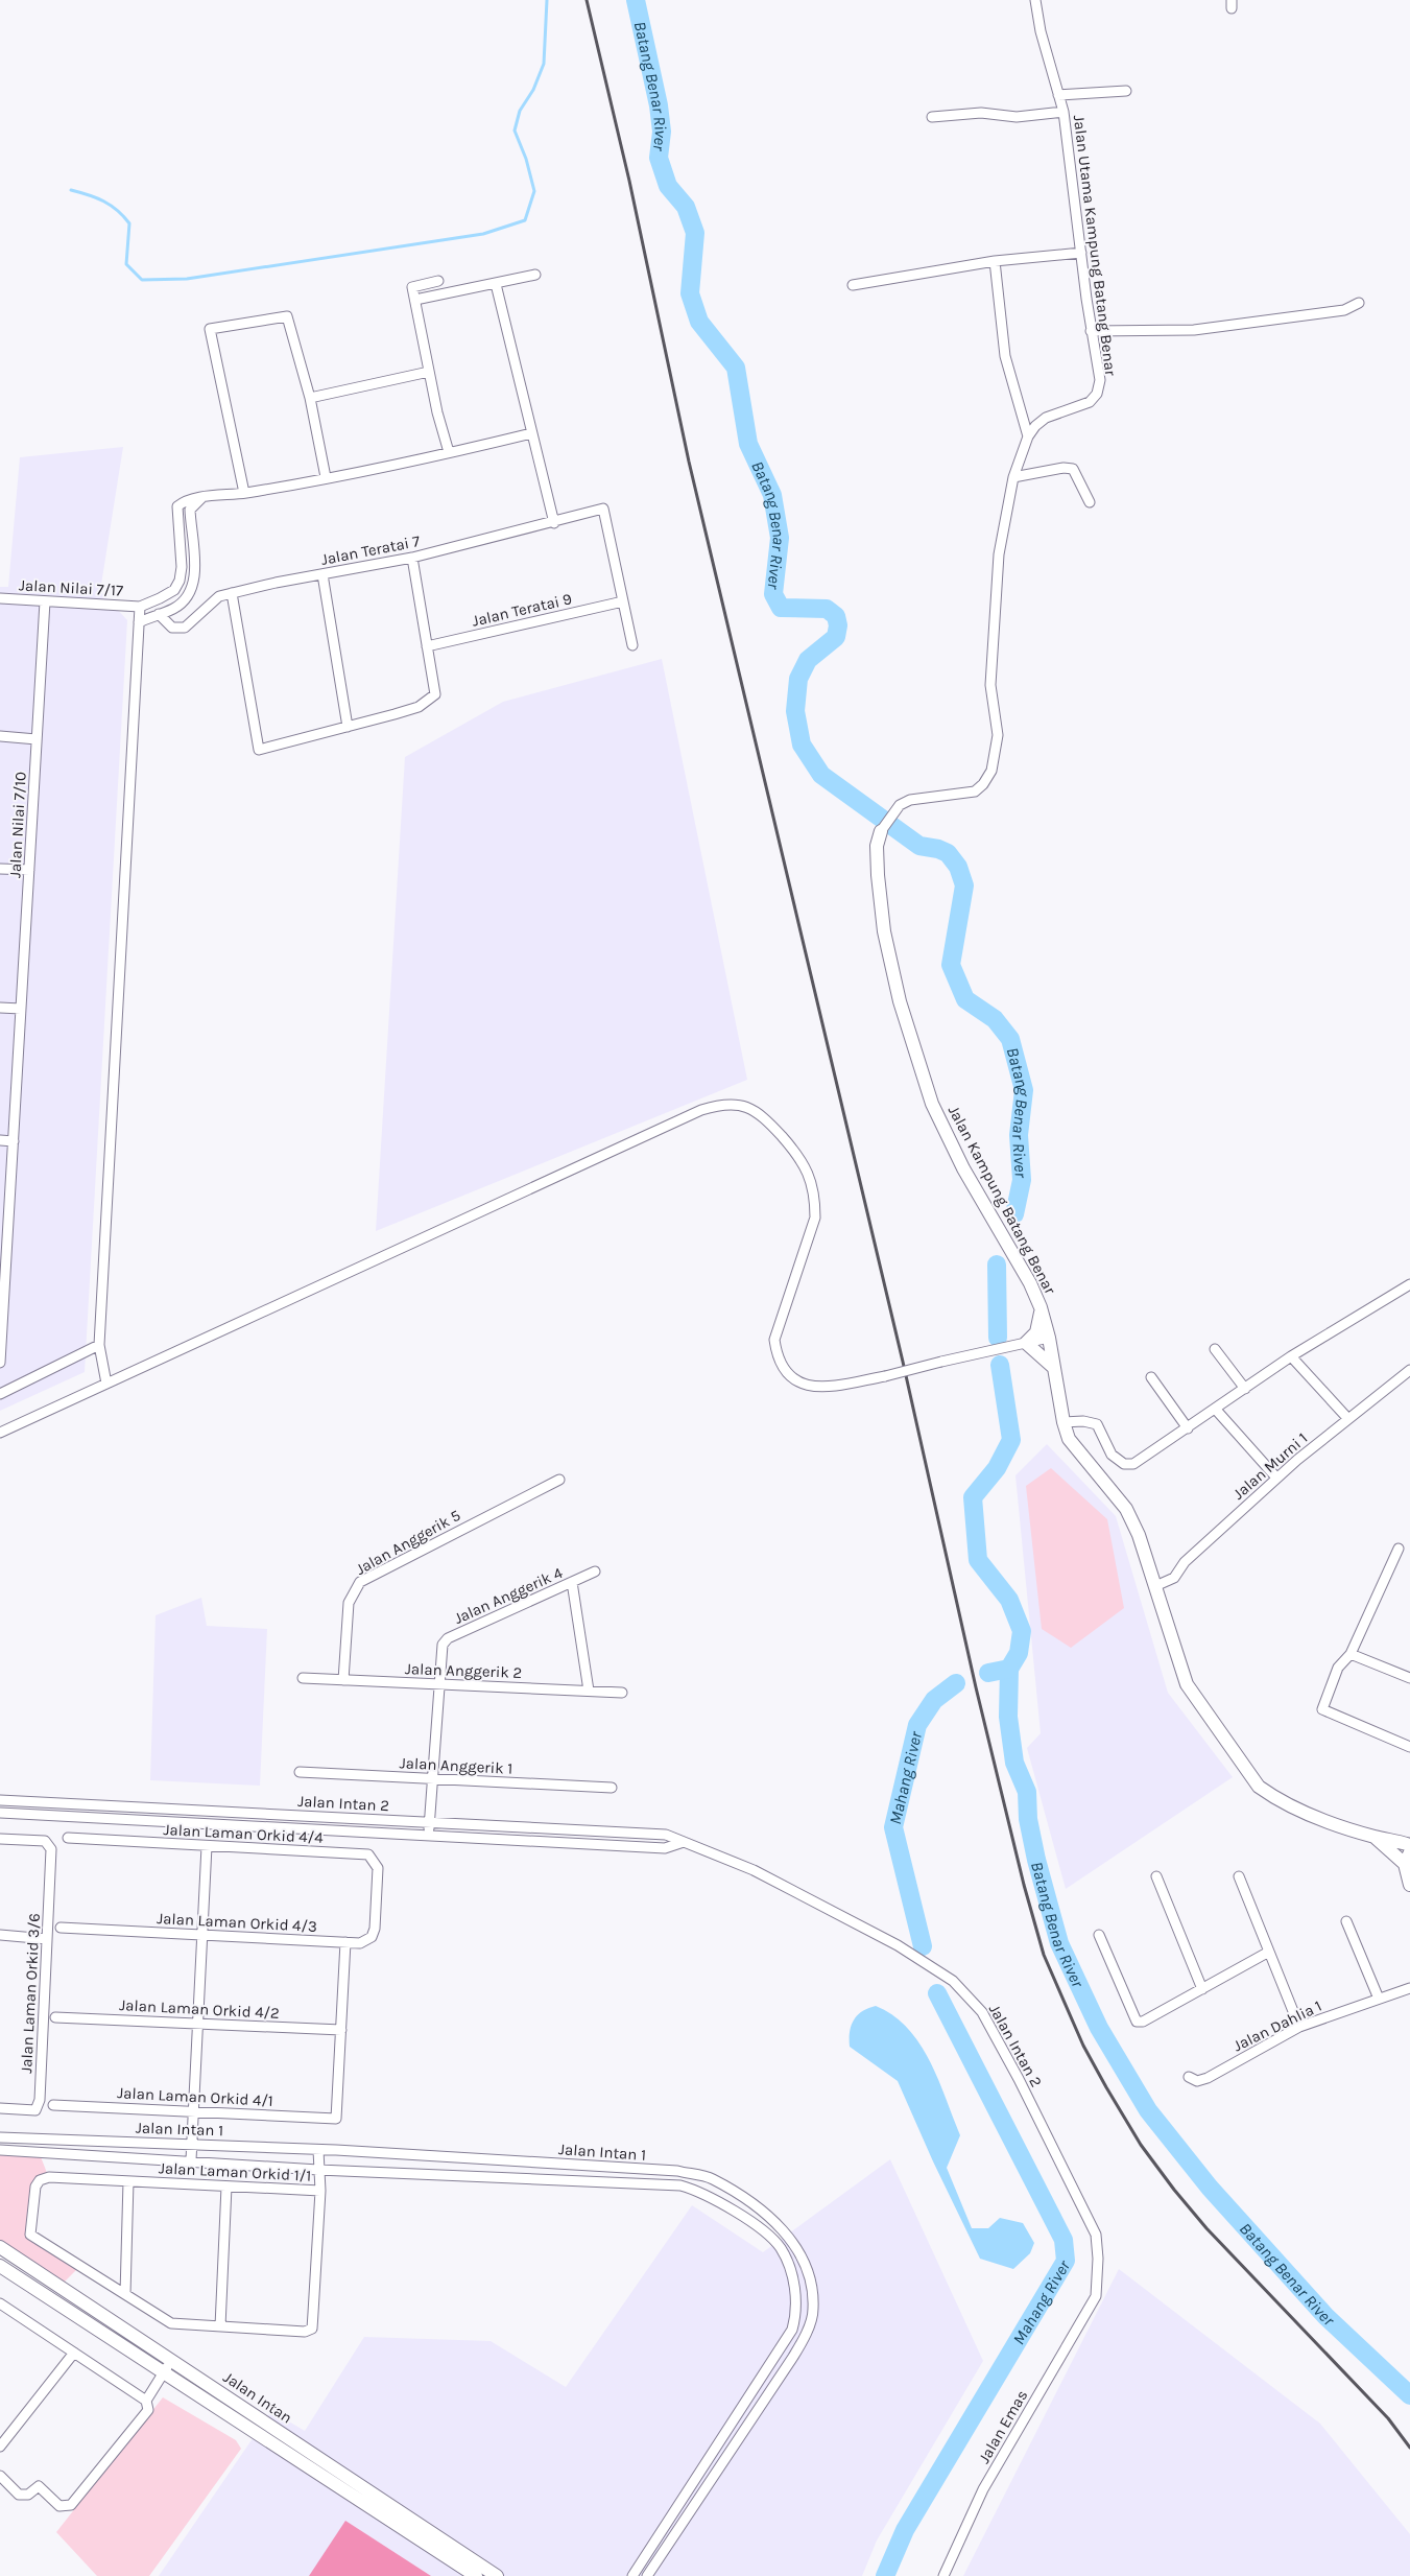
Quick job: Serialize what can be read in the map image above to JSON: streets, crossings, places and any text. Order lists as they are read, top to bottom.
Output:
{
  "streets": {
    "street": [
      "Jalan Utama Kampung Batang Benar",
      "Jalan Teratai 7",
      "Jalan Nilai 7/17",
      "Jalan Teratai 9",
      "Jalan Nilai 7/10",
      "Jalan Kampung Batang Benar",
      "Jalan Murni 1",
      "Jalan Anggerik 5",
      "Jalan Anggerik 4",
      "Jalan Anggerik 2",
      "Jalan Anggerik 1",
      "Jalan Intan 2",
      "Jalan Laman Orkid 4/4",
      "Jalan Laman Orkid 4/3",
      "Jalan Laman Orkid 3/6",
      "Jalan Laman Orkid 4/2",
      "Jalan Dahlia 1",
      "Jalan Laman Orkid 4/1",
      "Jalan Intan 1",
      "Jalan Laman Orkid 1/1",
      "Jalan Intan",
      "Jalan Emas"
    ]
  },
  "crossings": [
    ["Jalan Utama Kampung Batang Benar", "Jalan Kampung Batang Benar"],
    ["Jalan Teratai 7", "Jalan Teratai 9"],
    ["Jalan Nilai 7/17", "Jalan Nilai 7/10"],
    ["Jalan Kampung Batang Benar", "Jalan Murni 1"],
    ["Jalan Anggerik 5", "Jalan Anggerik 2"],
    ["Jalan Anggerik 4", "Jalan Anggerik 2"],
    ["Jalan Intan 2", "Jalan Emas"],
    ["Jalan Laman Orkid 4/4", "Jalan Laman Orkid 4/3"],
    ["Jalan Laman Orkid 4/2", "Jalan Laman Orkid 4/1"]
  ],
  "water": ["Batang Benar River", "Mahang River"]
}
